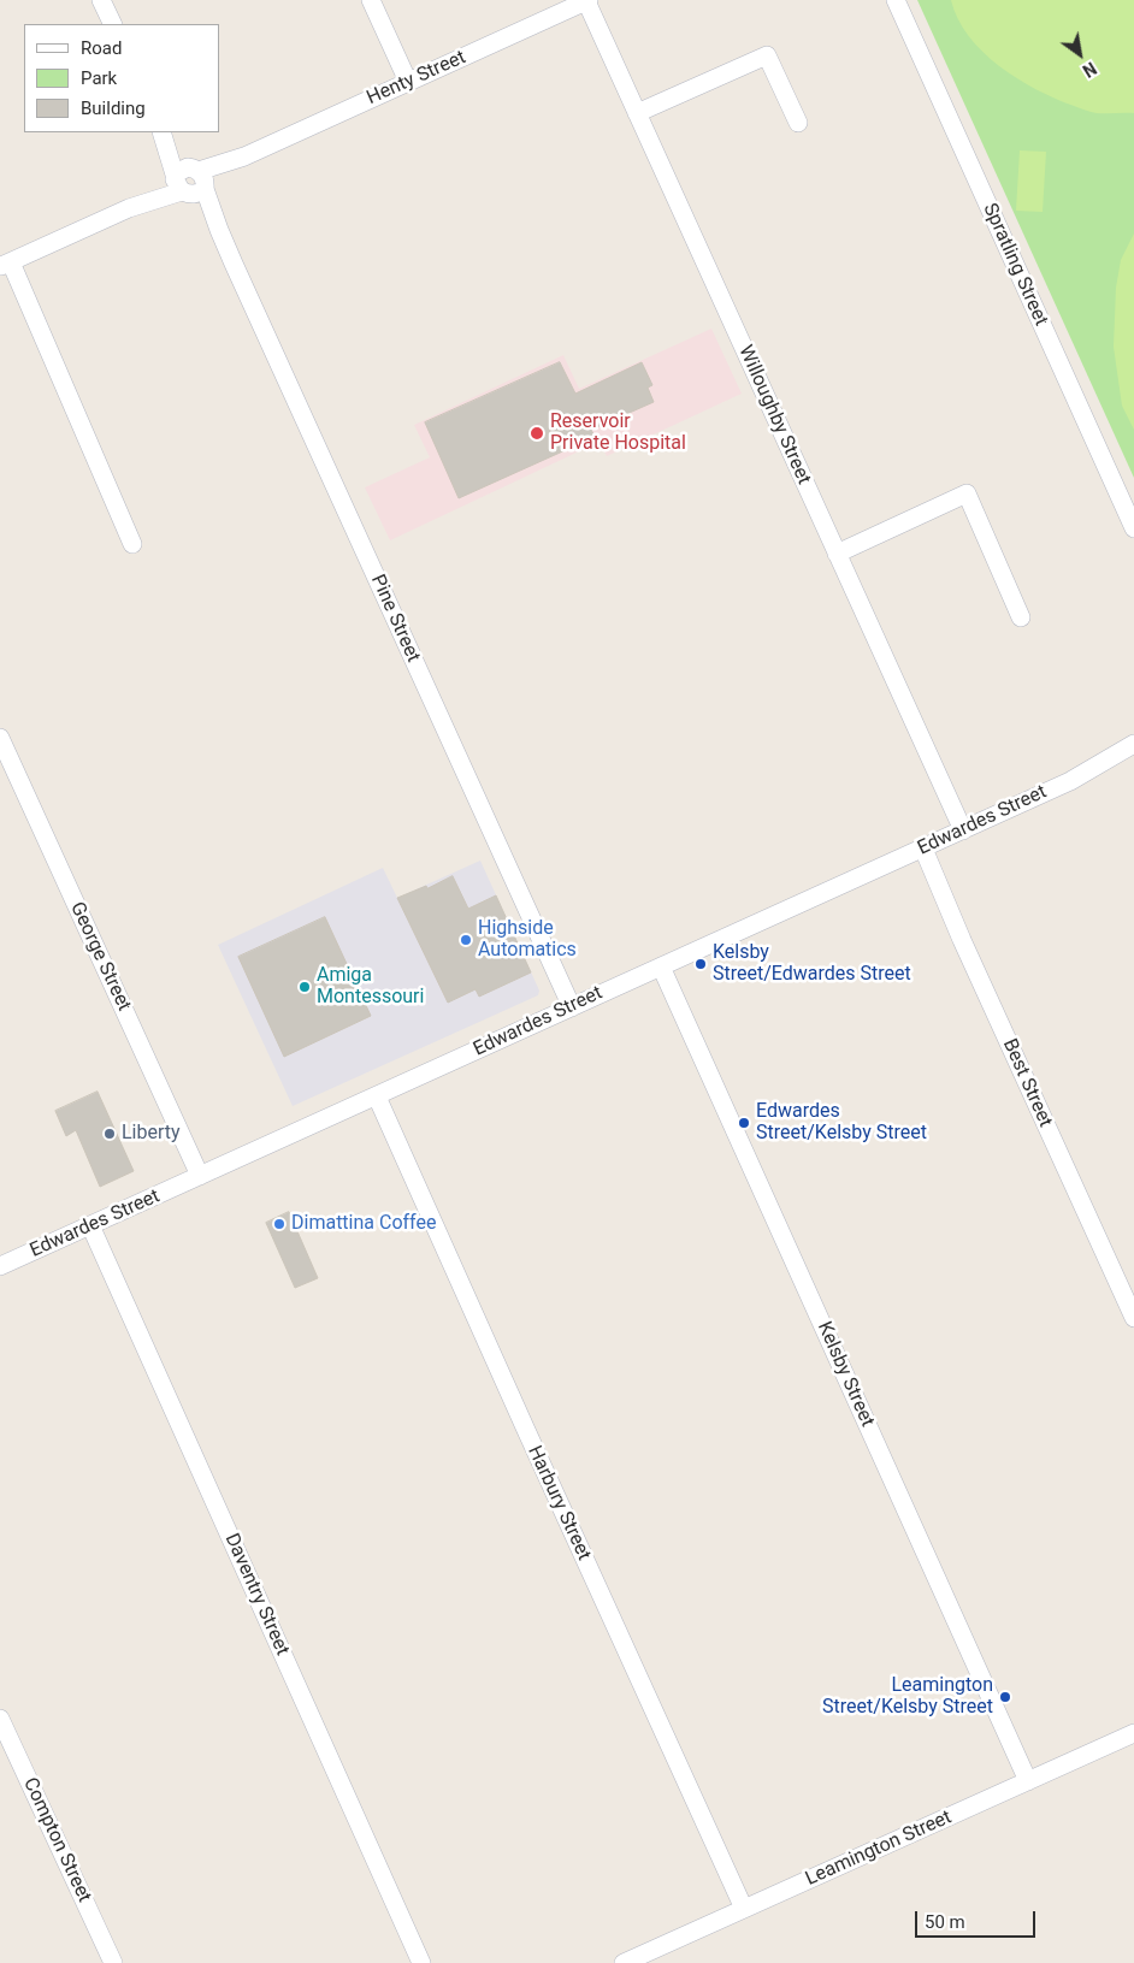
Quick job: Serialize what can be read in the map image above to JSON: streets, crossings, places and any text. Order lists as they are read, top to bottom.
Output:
{
  "streets": {
    "street": [
      "Henty Street",
      "Spratling Street",
      "Willoughby Street",
      "Pine Street",
      "Edwardes Street",
      "George Street",
      "Best Street",
      "Kelsby Street",
      "Harbury Street",
      "Daventry Street",
      "Compton Street",
      "Leamington Street"
    ]
  },
  "crossings": [
    ["Henty Street", "Willoughby Street"],
    ["Henty Street", "Pine Street"],
    ["Willoughby Street", "Edwardes Street"],
    ["Pine Street", "Edwardes Street"],
    ["Edwardes Street", "George Street"],
    ["Edwardes Street", "Best Street"],
    ["Edwardes Street", "Kelsby Street"],
    ["Edwardes Street", "Harbury Street"],
    ["Edwardes Street", "Daventry Street"],
    ["Kelsby Street", "Leamington Street"],
    ["Harbury Street", "Leamington Street"]
  ],
  "places": [
    "Reservoir Private Hospital",
    "Highside Automatics",
    "Kelsby Street/Edwardes Street",
    "Amiga Montessouri",
    "Edwardes Street/Kelsby Street",
    "Liberty",
    "Dimattina Coffee",
    "Leamington Street/Kelsby Street"
  ],
  "legend": ["Road", "Park", "Building"],
  "scale_bar": "50 m",
  "north": "bottom right"
}
